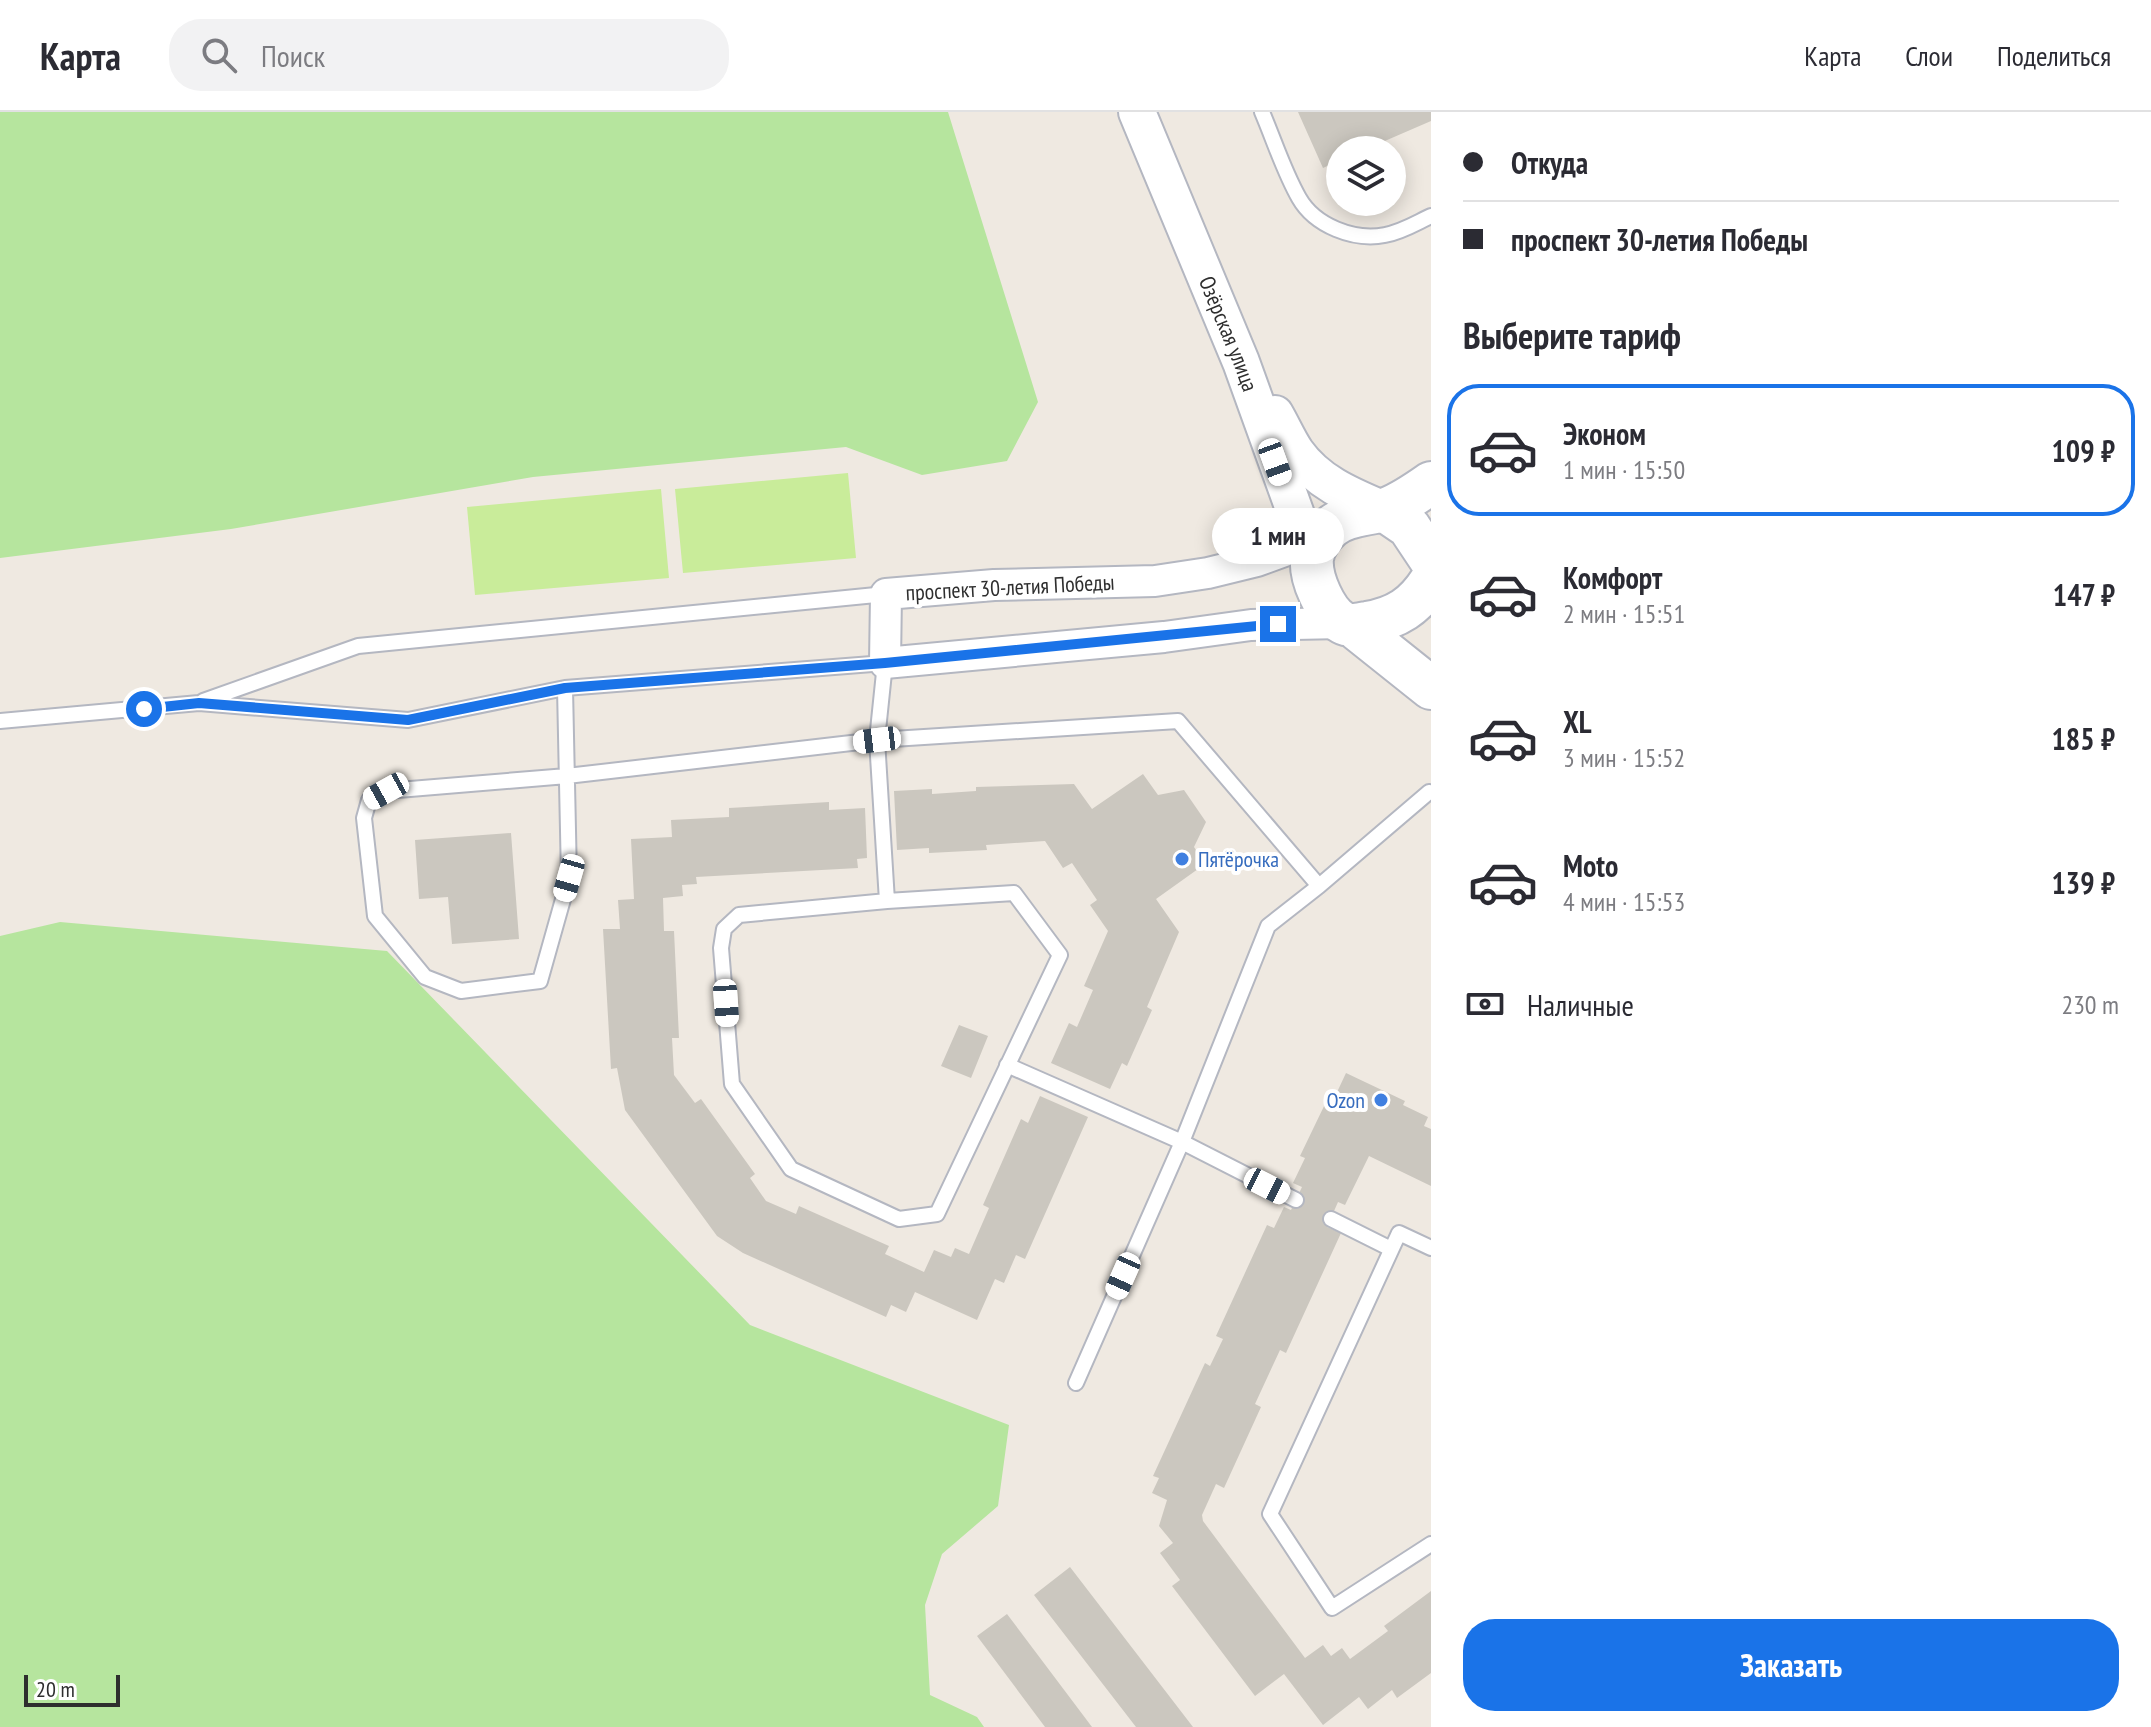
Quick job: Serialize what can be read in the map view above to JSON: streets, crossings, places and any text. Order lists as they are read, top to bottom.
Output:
{
  "streets": {
    "street": ["Озёрская улица", "проспект 30-летия Победы"]
  },
  "crossings": [
    ["Озёрская улица", "проспект 30-летия Победы"]
  ],
  "places": ["Пятёрочка", "Ozon"],
  "scale_bar": "20 m",
  "page": {
    "header": "Карта",
    "search": "Поиск",
    "nav": ["Карта", "Слои", "Поделиться"],
    "banner": ["Откуда", "проспект 30-летия Победы"],
    "heading": "Выберите тариф",
    "list": [
      {
        "name": "Эконом",
        "note": "1 мин · 15:50",
        "value": "109 ₽"
      },
      {
        "name": "Комфорт",
        "note": "2 мин · 15:51",
        "value": "147 ₽"
      },
      {
        "name": "XL",
        "note": "3 мин · 15:52",
        "value": "185 ₽"
      },
      {
        "name": "Moto",
        "note": "4 мин · 15:53",
        "value": "139 ₽"
      }
    ],
    "bubble": "1 мин",
    "pay": ["Наличные", "230 m"],
    "buttons": "Заказать",
    "scale": "20 m"
  }
}
